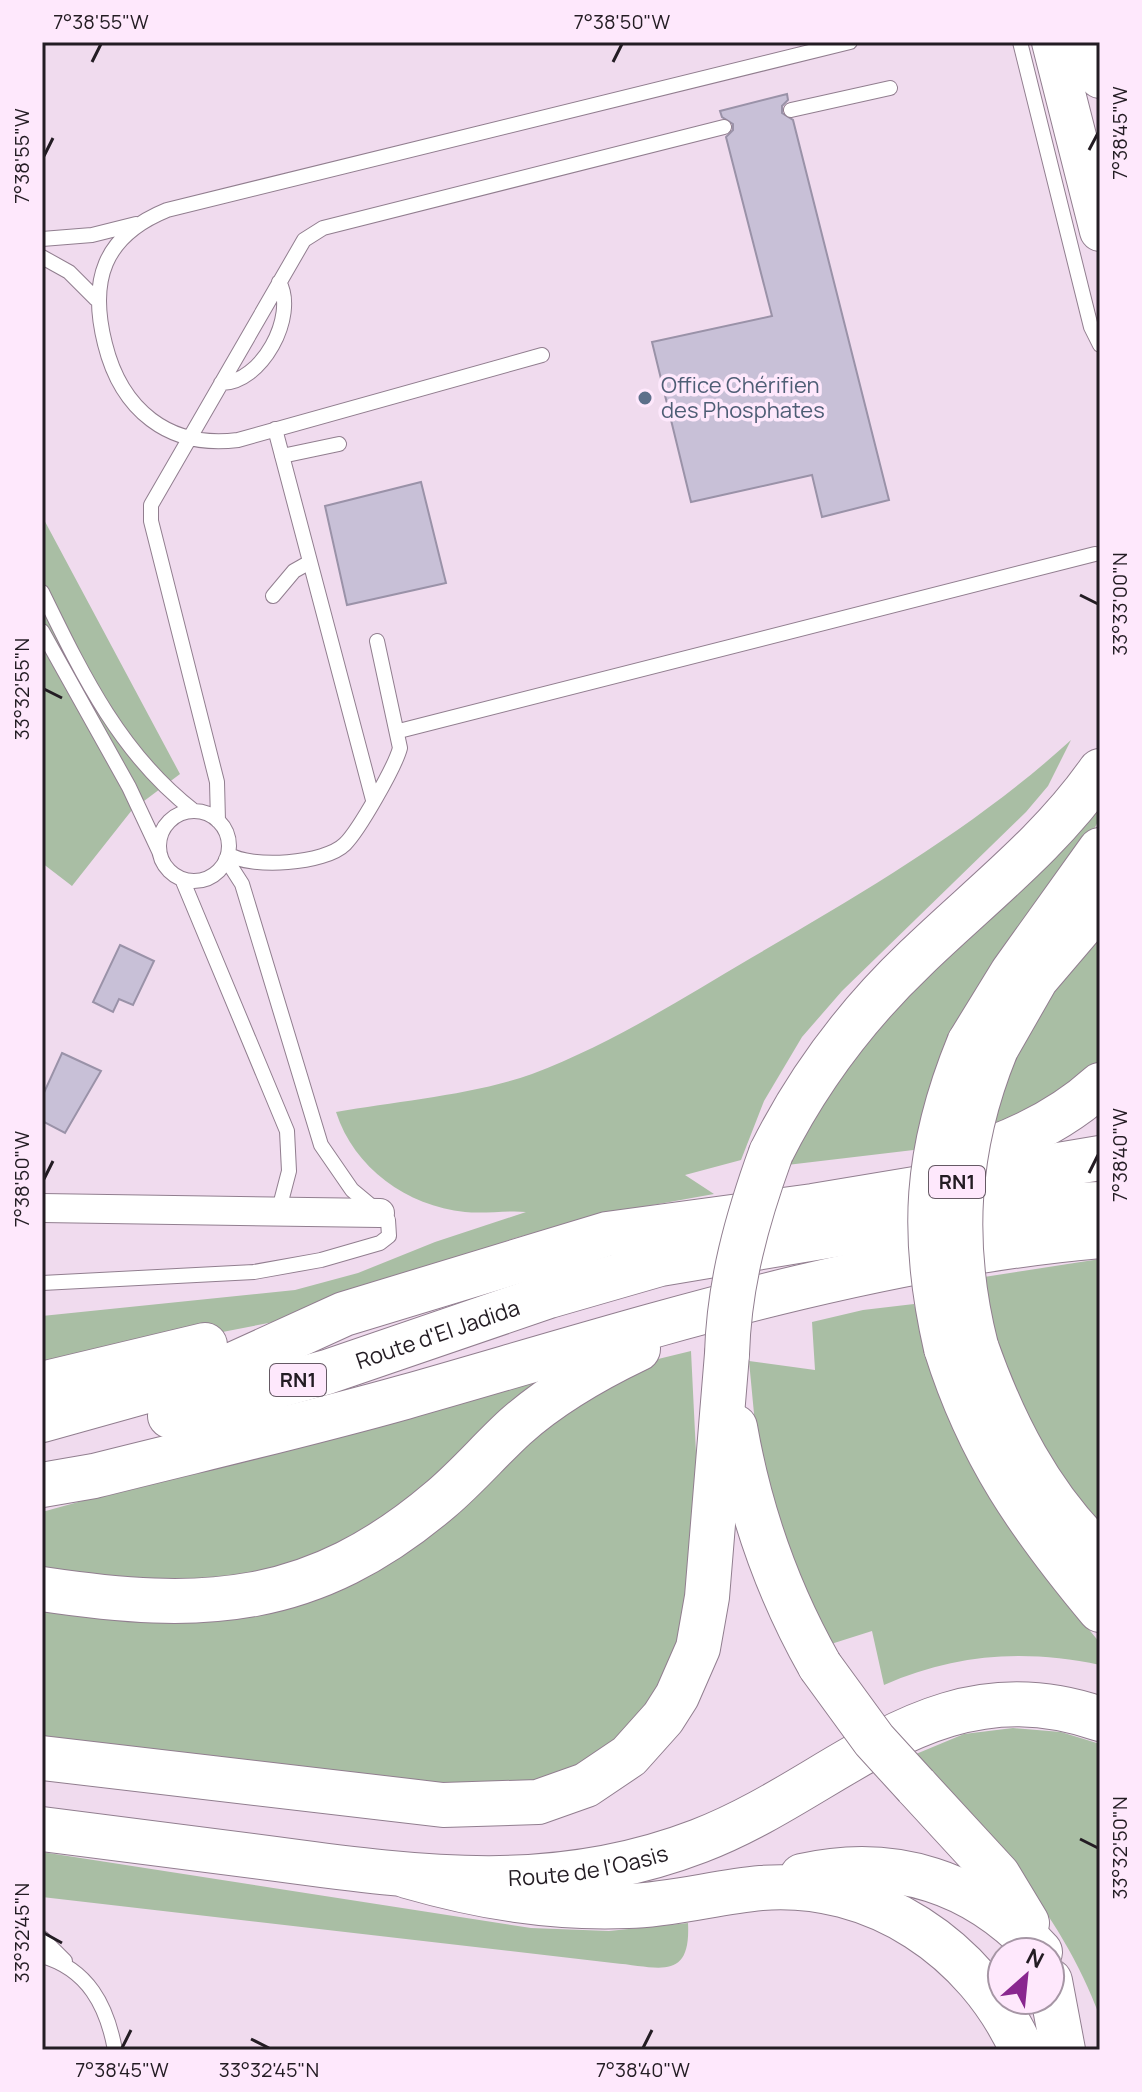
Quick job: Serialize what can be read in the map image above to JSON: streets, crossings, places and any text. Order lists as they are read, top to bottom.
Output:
{
  "streets": {
    "main road": ["RN1", "Route d'El Jadida", "Route de l'Oasis"]
  },
  "crossings": [
    ["RN1", "Route d'El Jadida"]
  ],
  "places": ["Office Chérifien des Phosphates"],
  "north": "top right",
  "coordinates": [
    "7°38'55\"W",
    "7°38'50\"W",
    "7°38'45\"W",
    "33°33'00\"N",
    "33°32'55\"N",
    "7°38'40\"W",
    "33°32'50\"N",
    "33°32'45\"N"
  ]
}
